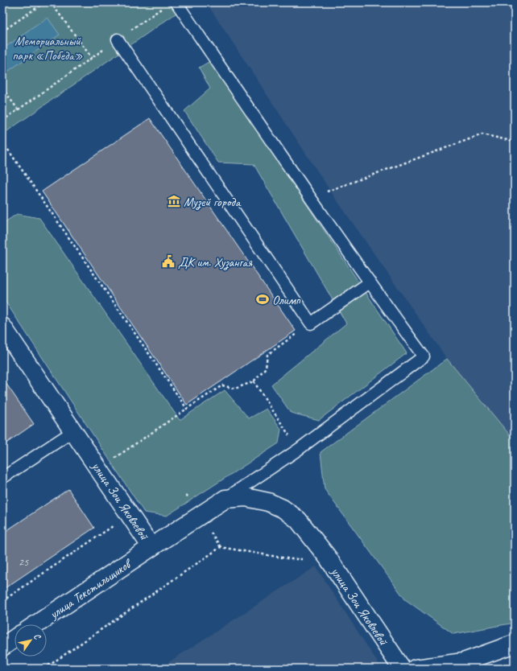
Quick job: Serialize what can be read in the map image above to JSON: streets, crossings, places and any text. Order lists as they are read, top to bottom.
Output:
{
  "streets": {
    "street": ["улица Зои Яковлевой", "улица Текстильщиков"]
  },
  "crossings": [
    ["улица Зои Яковлевой", "улица Текстильщиков"]
  ],
  "parks": ["Мемориальный парк «Победа»"],
  "places": {
    "museum": ["Музей города"],
    "public building": ["ДК им. Хузангая"],
    "sports": ["Олимп"]
  },
  "house_numbers": ["25"],
  "north": "top right"
}
